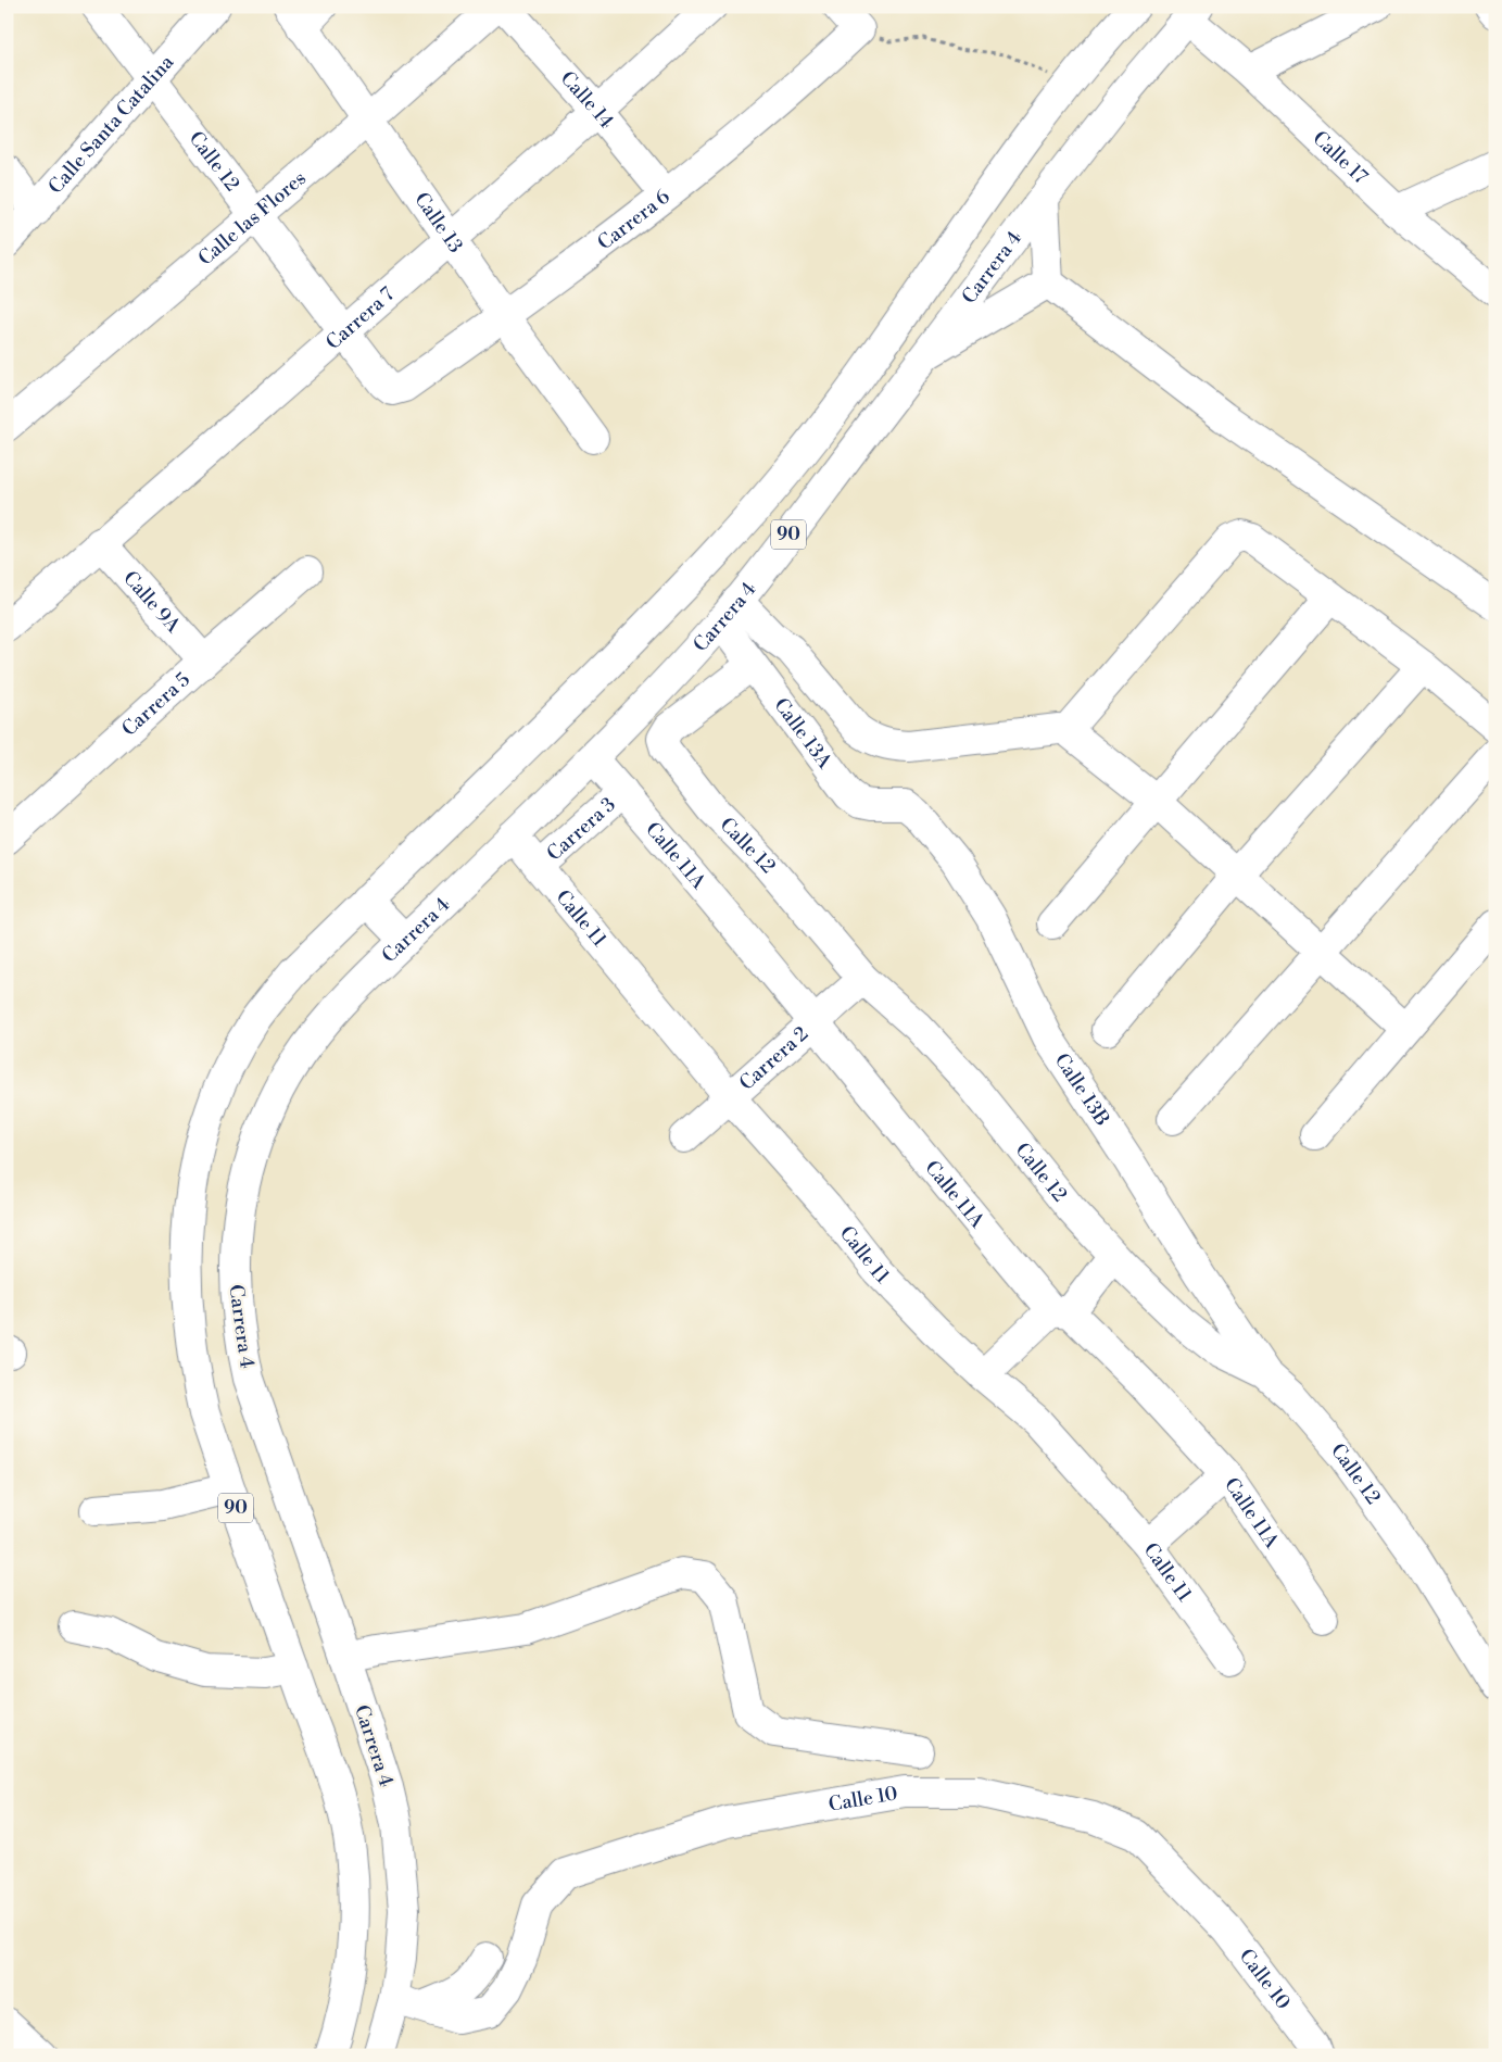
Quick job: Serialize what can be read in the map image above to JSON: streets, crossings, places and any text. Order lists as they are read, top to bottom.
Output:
{
  "streets": {
    "main road": [
      "Calle 14",
      "Calle Santa Catalina",
      "Calle 17",
      "Calle 12",
      "Calle las Flores",
      "Carrera 6",
      "Calle 13",
      "Carrera 4",
      "Carrera 7",
      "90",
      "Calle 9A",
      "Carrera 5",
      "Calle 13A",
      "Carrera 3",
      "Calle 11A",
      "Calle 11",
      "Carrera 2",
      "Calle 13B",
      "Calle 10"
    ]
  },
  "crossings": [
    ["Calle 14", "Carrera 6"],
    ["Calle 14", "Carrera 7"],
    ["Calle Santa Catalina", "Calle 12"],
    ["Calle 17", "Carrera 4"],
    ["Calle 12", "Calle las Flores"],
    ["Calle 12", "Carrera 6"],
    ["Calle 12", "Carrera 7"],
    ["Calle 12", "Calle 13A"],
    ["Calle 12", "Carrera 2"],
    ["Calle 12", "Calle 13B"],
    ["Calle las Flores", "Calle 13"],
    ["Carrera 6", "Calle 13"],
    ["Calle 13", "Carrera 7"],
    ["Carrera 4", "Calle 13A"],
    ["Carrera 4", "Calle 11A"],
    ["Carrera 4", "Calle 11"],
    ["Carrera 4", "Calle 10"],
    ["Carrera 7", "Calle 9A"],
    ["Calle 9A", "Carrera 5"],
    ["Calle 13A", "Calle 13B"],
    ["Carrera 3", "Calle 11A"],
    ["Carrera 3", "Calle 11"],
    ["Calle 11A", "Carrera 2"],
    ["Calle 11", "Carrera 2"]
  ]
}
